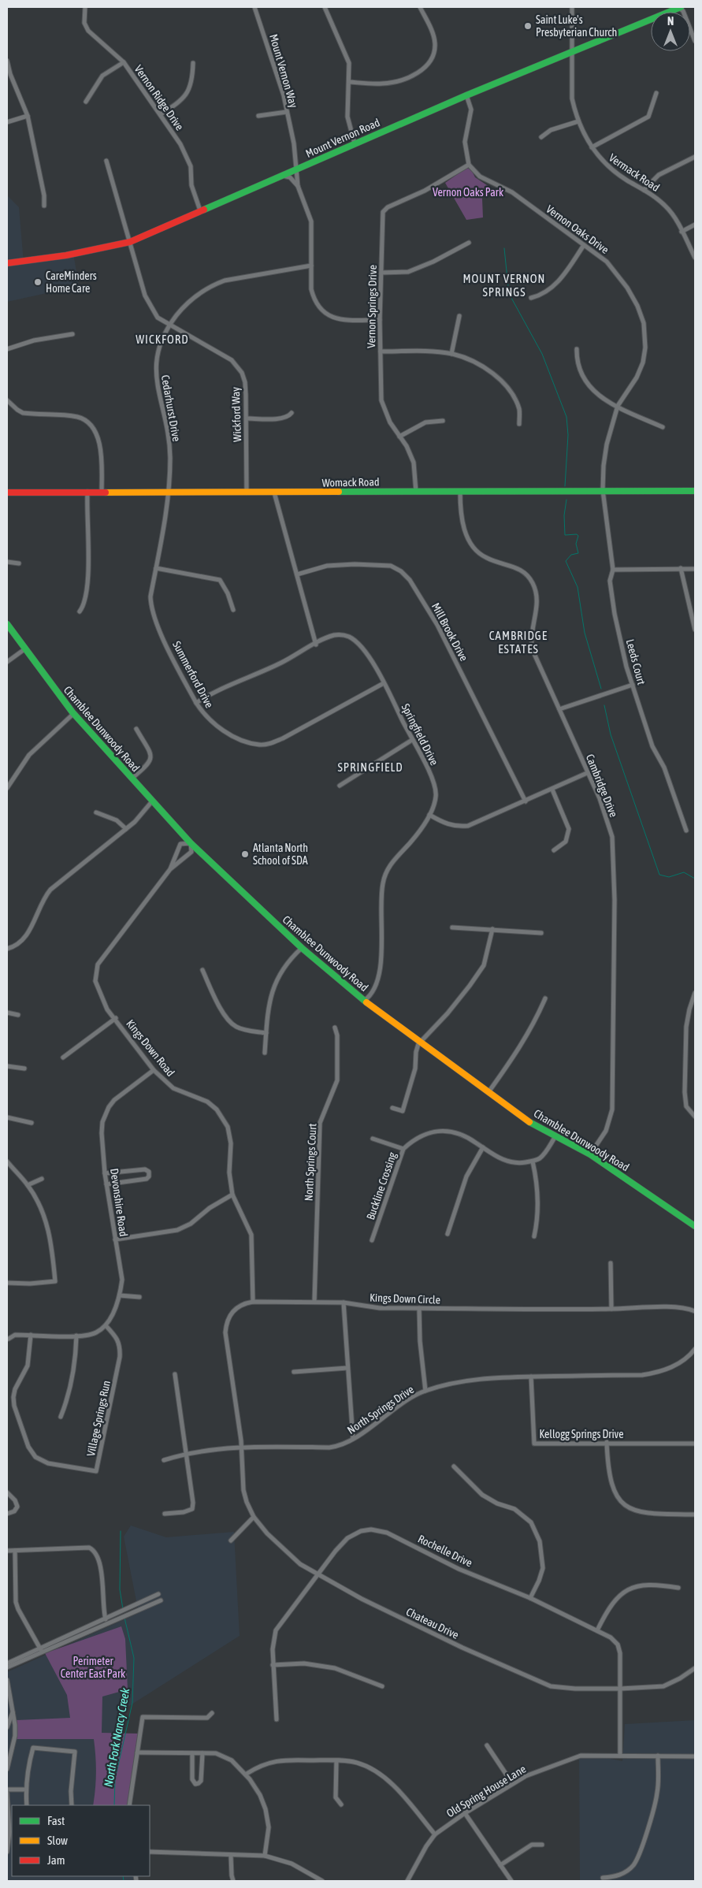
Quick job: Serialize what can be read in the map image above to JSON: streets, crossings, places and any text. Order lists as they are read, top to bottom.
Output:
{
  "streets": {
    "street": [
      "Mount Vernon Way",
      "Vernon Ridge Drive",
      "Mount Vernon Road",
      "Vermack Road",
      "Vernon Oaks Drive",
      "Vernon Springs Drive",
      "Cedarhurst Drive",
      "Wickford Way",
      "Womack Road",
      "Mill Brook Drive",
      "Leeds Court",
      "Summerford Drive",
      "Chamblee Dunwoody Road",
      "Springfield Drive",
      "Cambridge Drive",
      "Kings Down Road",
      "North Springs Court",
      "Buckline Crossing",
      "Devonshire Road",
      "Kings Down Circle",
      "North Springs Drive",
      "Village Springs Run",
      "Kellogg Springs Drive",
      "Rochelle Drive",
      "Chateau Drive",
      "Old Spring House Lane"
    ]
  },
  "crossings": [
    ["Mount Vernon Way", "Mount Vernon Road"],
    ["Mount Vernon Way", "Vernon Springs Drive"],
    ["Mount Vernon Way", "Cedarhurst Drive"],
    ["Vernon Ridge Drive", "Mount Vernon Road"],
    ["Mount Vernon Road", "Vermack Road"],
    ["Mount Vernon Road", "Wickford Way"],
    ["Vernon Oaks Drive", "Vernon Springs Drive"],
    ["Vernon Oaks Drive", "Womack Road"],
    ["Vernon Oaks Drive", "Leeds Court"],
    ["Vernon Springs Drive", "Womack Road"],
    ["Cedarhurst Drive", "Wickford Way"],
    ["Cedarhurst Drive", "Womack Road"],
    ["Cedarhurst Drive", "Summerford Drive"],
    ["Wickford Way", "Womack Road"],
    ["Womack Road", "Leeds Court"],
    ["Womack Road", "Summerford Drive"],
    ["Womack Road", "Cambridge Drive"],
    ["Summerford Drive", "Springfield Drive"],
    ["Chamblee Dunwoody Road", "Springfield Drive"],
    ["Chamblee Dunwoody Road", "Cambridge Drive"],
    ["Chamblee Dunwoody Road", "Kings Down Road"],
    ["Kings Down Road", "Devonshire Road"],
    ["Kings Down Road", "Kings Down Circle"],
    ["North Springs Court", "Kings Down Circle"],
    ["Devonshire Road", "Village Springs Run"],
    ["Kings Down Circle", "North Springs Drive"],
    ["Kings Down Circle", "Chateau Drive"],
    ["North Springs Drive", "Kellogg Springs Drive"],
    ["North Springs Drive", "Chateau Drive"],
    ["Rochelle Drive", "Chateau Drive"],
    ["Rochelle Drive", "Old Spring House Lane"]
  ],
  "districts": [
    "MOUNT VERNON SPRINGS",
    "WICKFORD",
    "CAMBRIDGE ESTATES",
    "SPRINGFIELD"
  ],
  "water": ["North Fork Nancy Creek"],
  "parks": ["Vernon Oaks Park", "Perimeter Center East Park"],
  "places": ["Saint Luke's Presbyterian Church", "CareMinders Home Care", "Atlanta North School of SDA"],
  "legend": ["Fast", "Slow", "Jam"],
  "north": "top"
}
